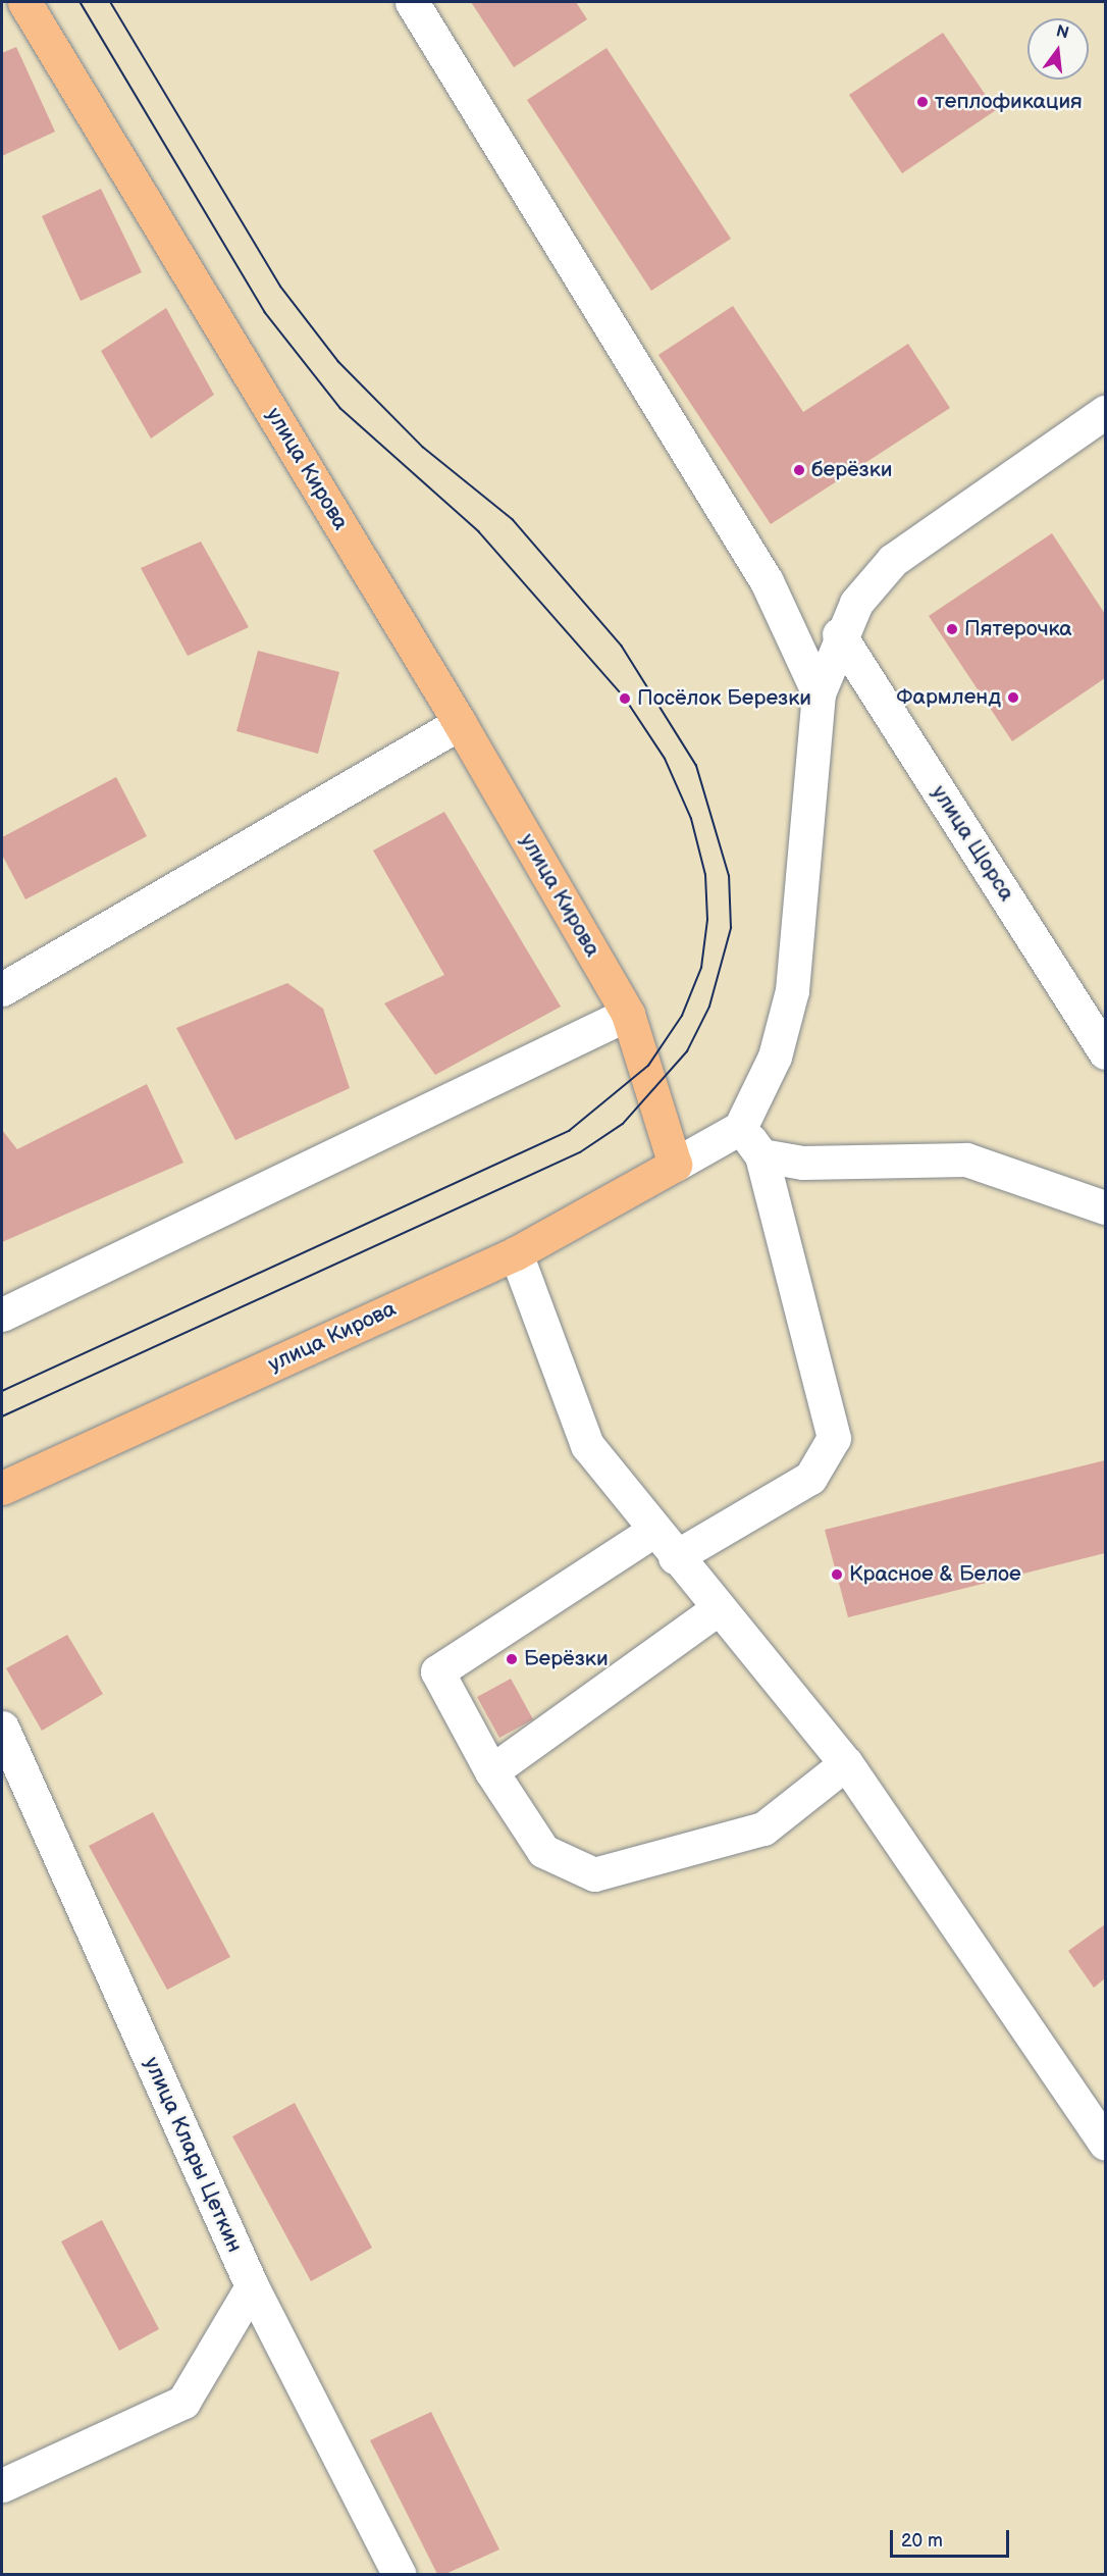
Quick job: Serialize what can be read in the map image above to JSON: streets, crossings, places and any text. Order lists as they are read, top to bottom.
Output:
{
  "streets": {
    "main road": ["улица Кирова"],
    "street": ["улица Щорса", "улица Клары Цеткин"]
  },
  "places": [
    "теплофикация",
    "берёзки",
    "Пятерочка",
    "Фармленд",
    "Посёлок Березки",
    "Красное & Белое",
    "Берёзки"
  ],
  "scale_bar": "20 m",
  "north": "top"
}
